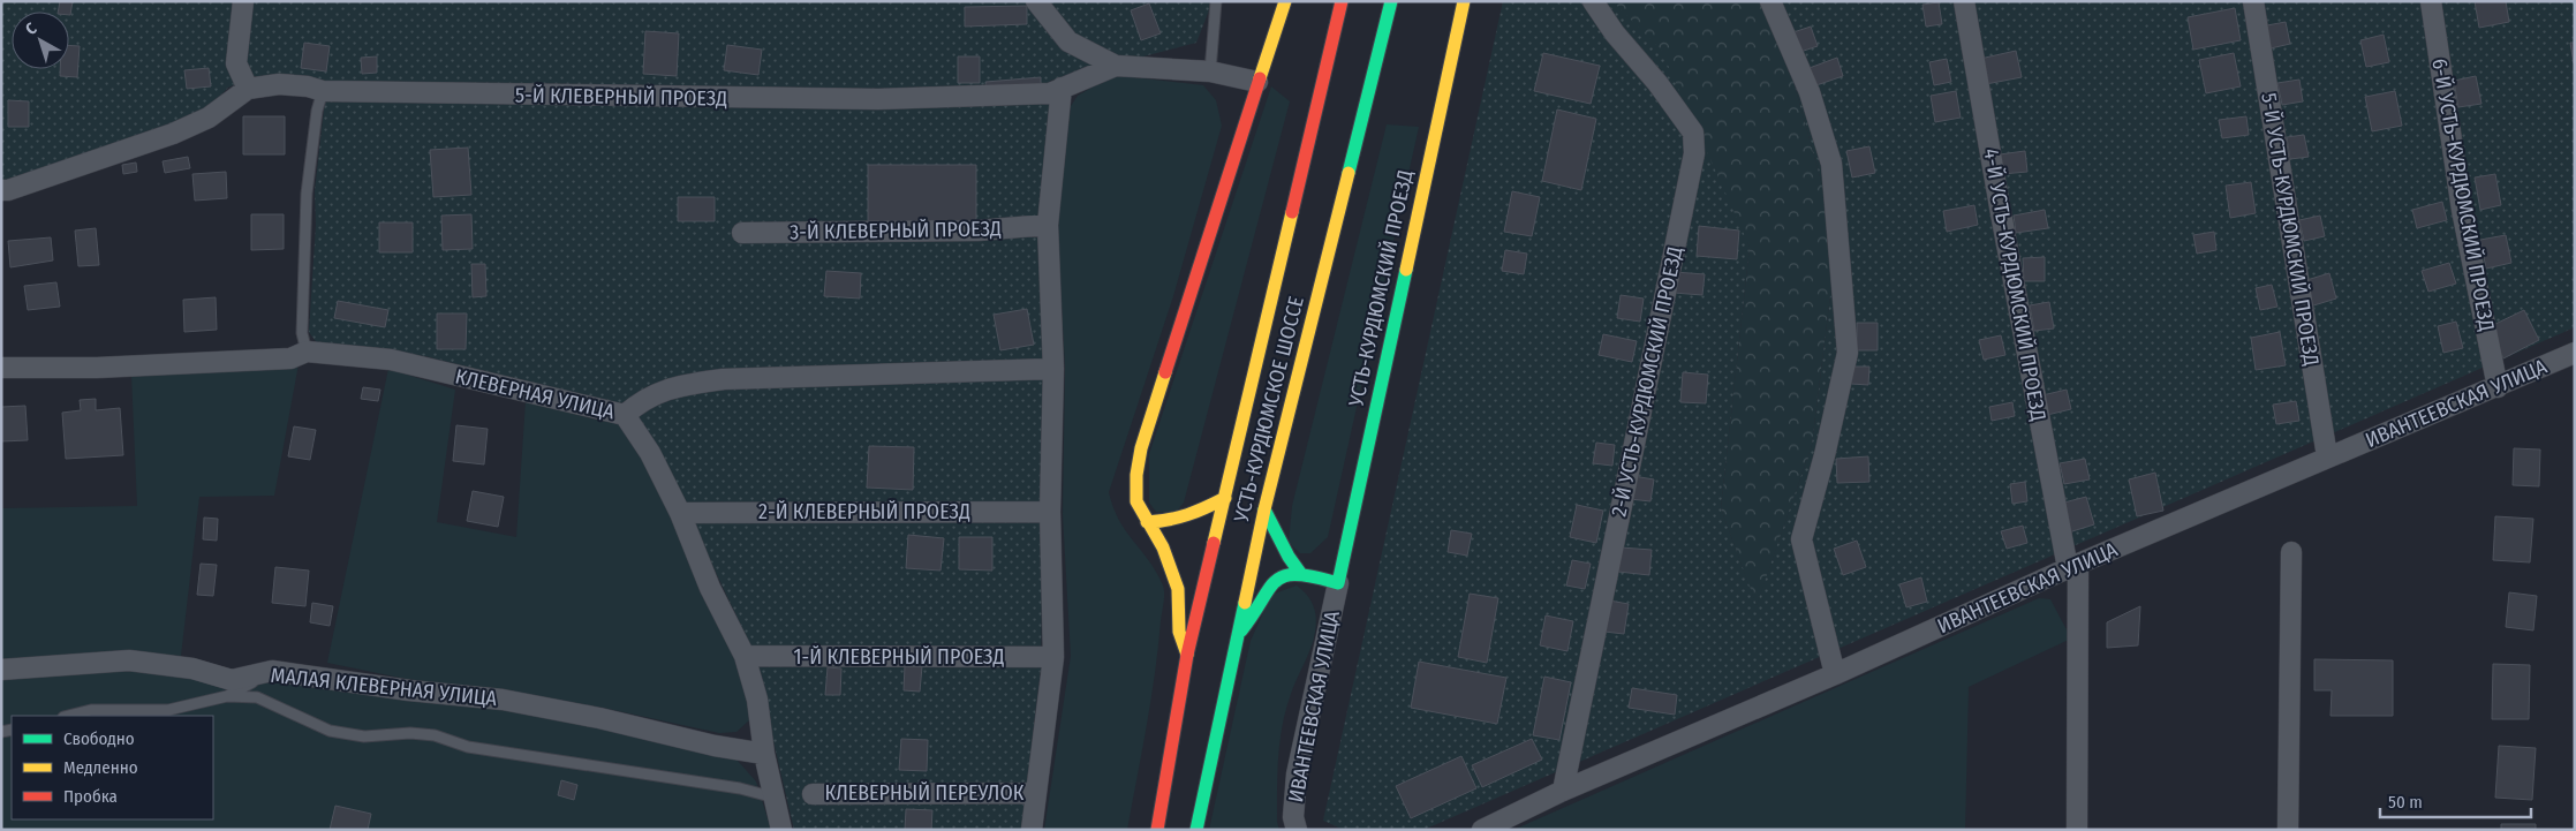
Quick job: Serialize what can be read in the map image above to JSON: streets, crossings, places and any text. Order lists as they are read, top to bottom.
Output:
{
  "streets": {
    "main road": ["УСТЬ-КУРДЮМСКИЙ ПРОЕЗД", "УСТЬ-КУРДЮМСКОЕ ШОССЕ"],
    "street": [
      "5-Й КЛЕВЕРНЫЙ ПРОЕЗД",
      "6-Й УСТЬ-КУРДЮМСКИЙ ПРОЕЗД",
      "5-Й УСТЬ-КУРДЮМСКИЙ ПРОЕЗД",
      "3-Й КЛЕВЕРНЫЙ ПРОЕЗД",
      "4-Й УСТЬ-КУРДЮМСКИЙ ПРОЕЗД",
      "2-Й УСТЬ-КУРДЮМСКИЙ ПРОЕЗД",
      "КЛЕВЕРНАЯ УЛИЦА",
      "ИВАНТЕЕВСКАЯ УЛИЦА",
      "2-Й КЛЕВЕРНЫЙ ПРОЕЗД",
      "1-Й КЛЕВЕРНЫЙ ПРОЕЗД",
      "МАЛАЯ КЛЕВЕРНАЯ УЛИЦА",
      "КЛЕВЕРНЫЙ ПЕРЕУЛОК"
    ]
  },
  "crossings": [
    ["6-Й УСТЬ-КУРДЮМСКИЙ ПРОЕЗД", "ИВАНТЕЕВСКАЯ УЛИЦА"],
    ["5-Й УСТЬ-КУРДЮМСКИЙ ПРОЕЗД", "ИВАНТЕЕВСКАЯ УЛИЦА"],
    ["4-Й УСТЬ-КУРДЮМСКИЙ ПРОЕЗД", "ИВАНТЕЕВСКАЯ УЛИЦА"],
    ["УСТЬ-КУРДЮМСКИЙ ПРОЕЗД", "ИВАНТЕЕВСКАЯ УЛИЦА"],
    ["2-Й УСТЬ-КУРДЮМСКИЙ ПРОЕЗД", "ИВАНТЕЕВСКАЯ УЛИЦА"],
    ["КЛЕВЕРНАЯ УЛИЦА", "2-Й КЛЕВЕРНЫЙ ПРОЕЗД"],
    ["КЛЕВЕРНАЯ УЛИЦА", "1-Й КЛЕВЕРНЫЙ ПРОЕЗД"],
    ["КЛЕВЕРНАЯ УЛИЦА", "МАЛАЯ КЛЕВЕРНАЯ УЛИЦА"]
  ],
  "legend": ["Свободно", "Медленно", "Пробка"],
  "scale_bar": "50 m",
  "north": "top left"
}
